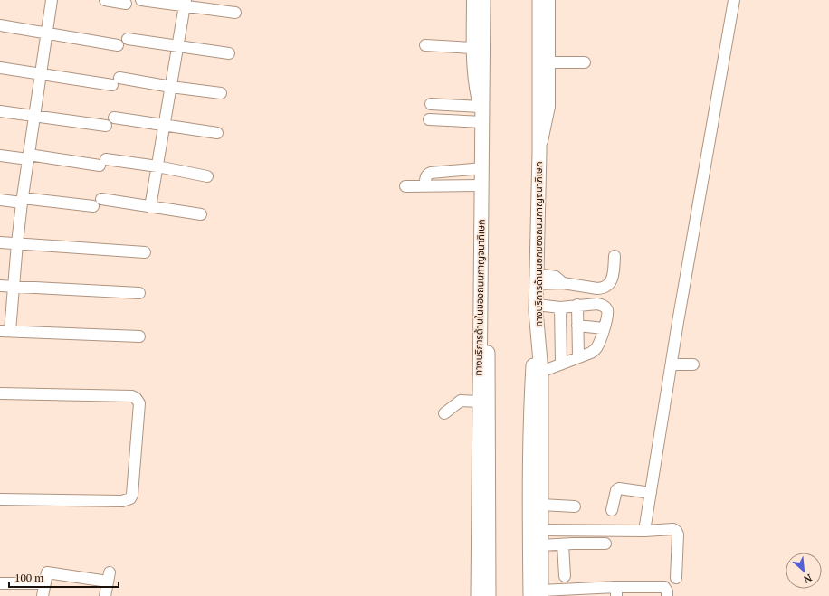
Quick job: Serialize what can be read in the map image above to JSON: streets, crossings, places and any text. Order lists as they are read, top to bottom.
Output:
{
  "streets": {
    "main road": ["ทางบริการด้านนอกของถนนกาญจนาภิเษก", "ทางบริการด้านในของถนนกาญจนาภิเษก"]
  },
  "scale_bar": "100 m",
  "north": "bottom right"
}
